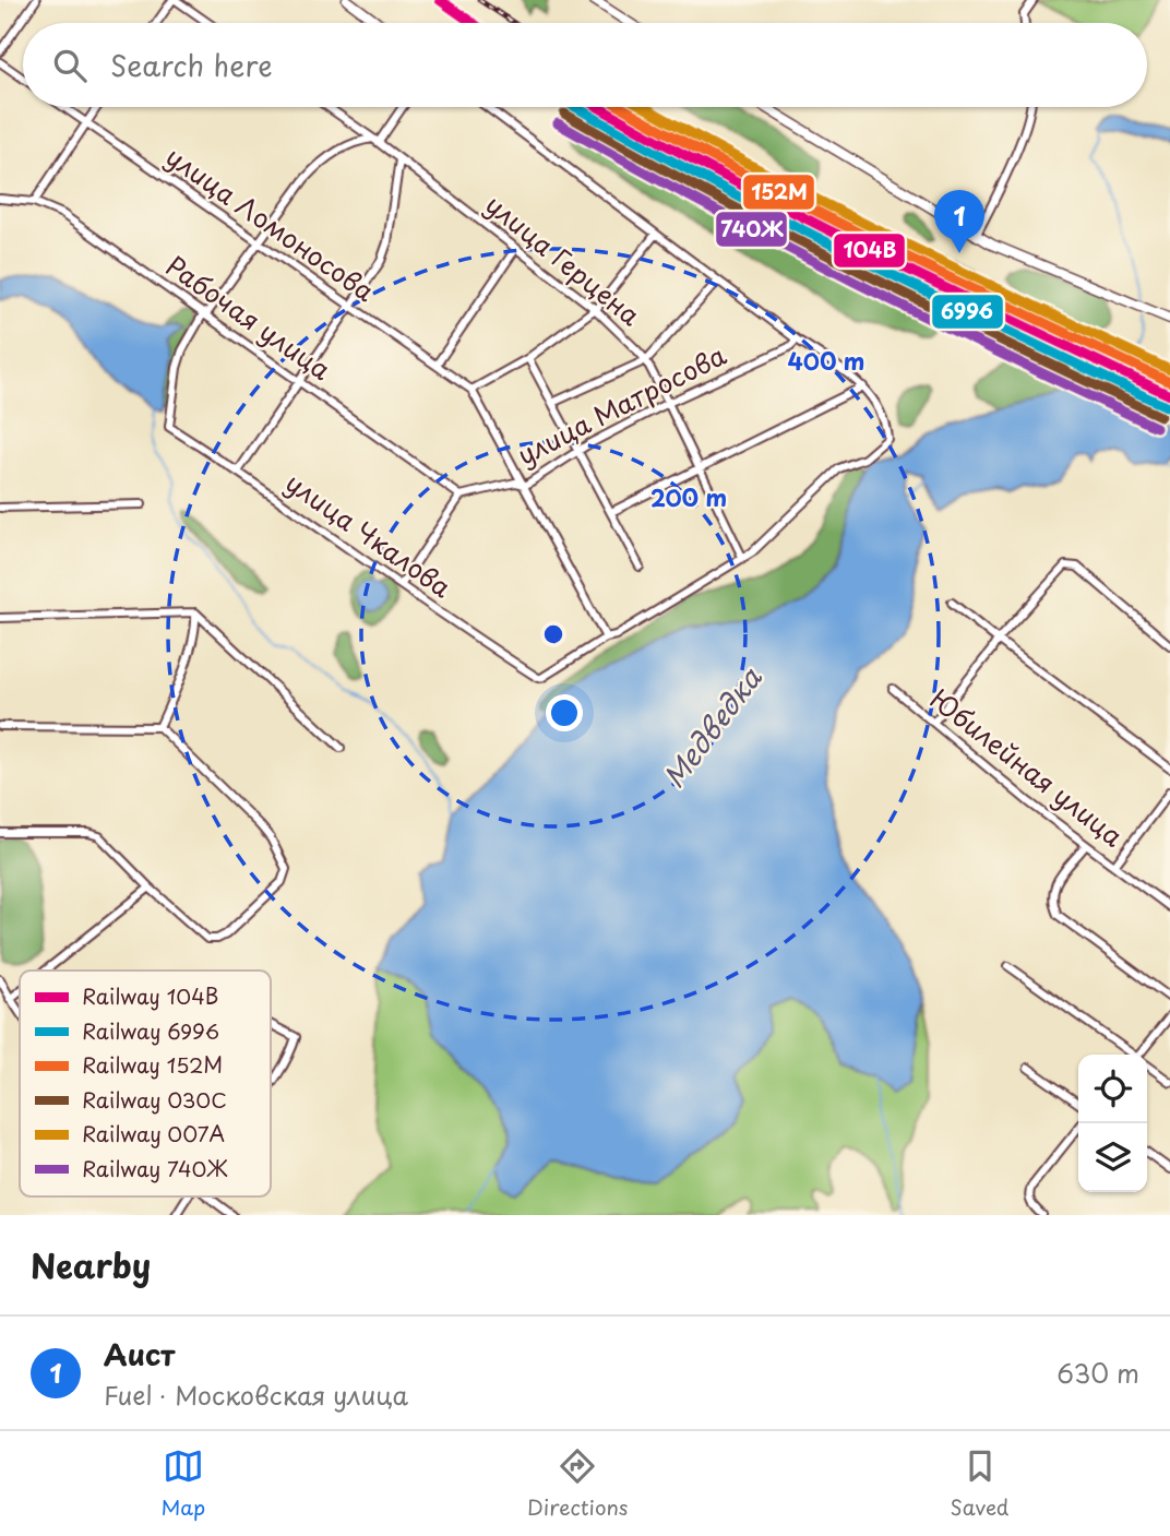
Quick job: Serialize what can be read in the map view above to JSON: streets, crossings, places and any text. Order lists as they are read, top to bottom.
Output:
{
  "streets": {
    "street": [
      "улица Ломоносова",
      "улица Герцена",
      "Рабочая улица",
      "улица Матросова",
      "улица Чкалова",
      "Юбилейная улица"
    ]
  },
  "crossings": [
    ["улица Герцена", "улица Матросова"],
    ["Рабочая улица", "улица Матросова"],
    ["Рабочая улица", "улица Чкалова"]
  ],
  "water": ["Медведка"],
  "lines": [
    "rail line 104В",
    "rail line 6996",
    "rail line 152М",
    "rail line 007А",
    "rail line 030C",
    "rail line 740Ж"
  ],
  "legend": [
    "Railway 104В",
    "Railway 6996",
    "Railway 152М",
    "Railway 030C",
    "Railway 007А",
    "Railway 740Ж"
  ],
  "page": {
    "search": "Search here",
    "pins": "1",
    "heading": "Nearby",
    "list": [
      {
        "mark": "1",
        "name": "Аист",
        "note": "Fuel · Московская улица",
        "value": "630 m"
      }
    ],
    "nav": ["Map", "Directions", "Saved"]
  },
  "rings": ["400 m", "200 m"]
}
